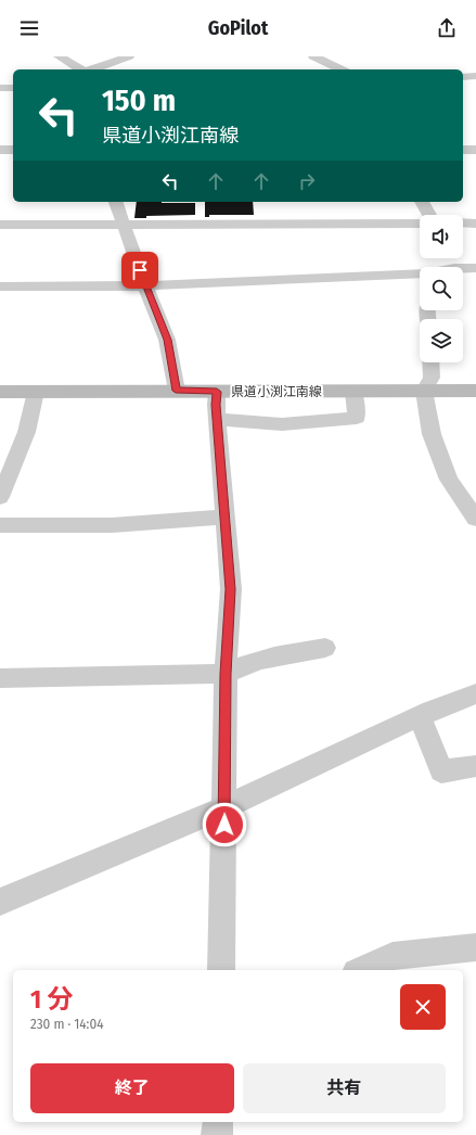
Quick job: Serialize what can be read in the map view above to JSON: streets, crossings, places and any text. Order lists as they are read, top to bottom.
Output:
{
  "streets": {
    "main road": ["県道小渕江南線"]
  },
  "page": {
    "header": "GoPilot",
    "turn": ["150 m", "県道小渕江南線"],
    "heading": ["1 分", "230 m · 14:04"],
    "buttons": ["終了", "共有"]
  }
}
